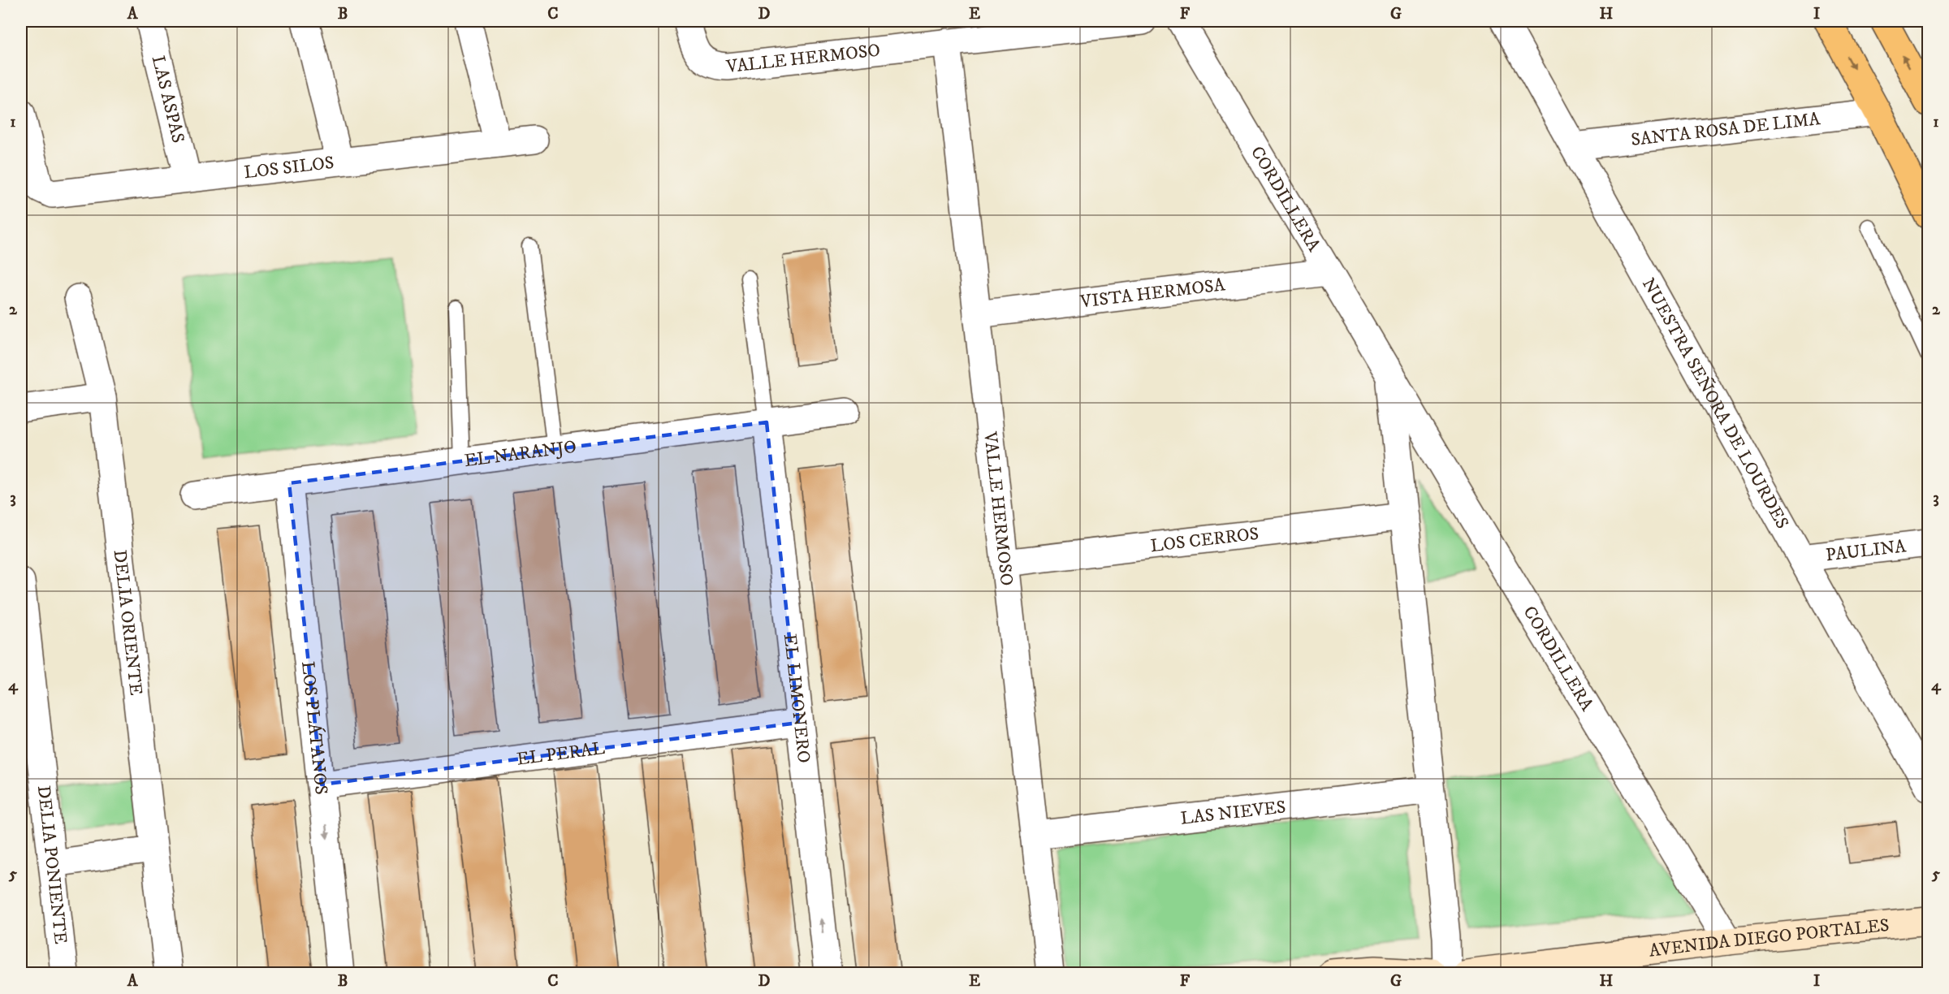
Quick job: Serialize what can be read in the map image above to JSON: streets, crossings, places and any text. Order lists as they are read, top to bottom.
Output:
{
  "streets": {
    "main road": ["AVENIDA DIEGO PORTALES"],
    "street": [
      "VALLE HERMOSO",
      "LAS ASPAS",
      "SANTA ROSA DE LIMA",
      "LOS SILOS",
      "CORDILLERA",
      "VISTA HERMOSA",
      "NUESTRA SEÑORA DE LOURDES",
      "EL NARANJO",
      "LOS CERROS",
      "PAULINA",
      "DELIA ORIENTE",
      "EL LIMONERO",
      "LOS PLÁTANOS",
      "EL PERAL",
      "LAS NIEVES",
      "DELIA PONIENTE"
    ]
  },
  "crossings": [
    ["VALLE HERMOSO", "VISTA HERMOSA"],
    ["VALLE HERMOSO", "LOS CERROS"],
    ["VALLE HERMOSO", "LAS NIEVES"],
    ["LAS ASPAS", "LOS SILOS"],
    ["SANTA ROSA DE LIMA", "NUESTRA SEÑORA DE LOURDES"],
    ["CORDILLERA", "VISTA HERMOSA"],
    ["CORDILLERA", "LOS CERROS"],
    ["CORDILLERA", "LAS NIEVES"],
    ["CORDILLERA", "AVENIDA DIEGO PORTALES"],
    ["NUESTRA SEÑORA DE LOURDES", "PAULINA"],
    ["EL NARANJO", "EL LIMONERO"],
    ["EL NARANJO", "LOS PLÁTANOS"],
    ["EL LIMONERO", "EL PERAL"],
    ["LOS PLÁTANOS", "EL PERAL"]
  ],
  "one_way": ["EL LIMONERO", "LOS PLÁTANOS"],
  "grid": {
    "columns": [
      "A",
      "B",
      "C",
      "D",
      "E",
      "F",
      "G",
      "H",
      "I"
    ],
    "rows": [
      "1",
      "2",
      "3",
      "4",
      "5"
    ]
  }
}
